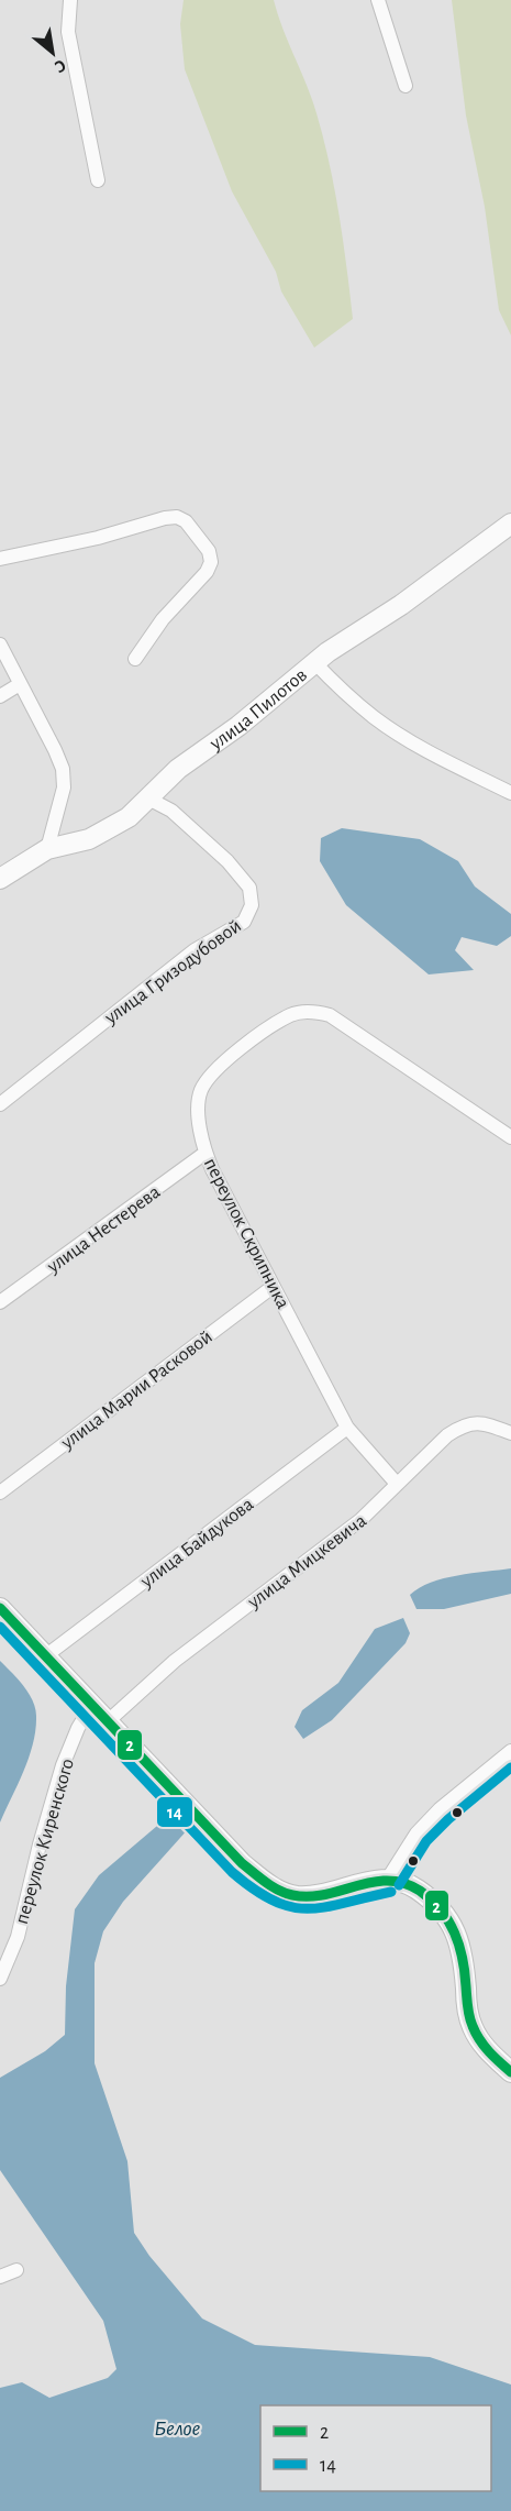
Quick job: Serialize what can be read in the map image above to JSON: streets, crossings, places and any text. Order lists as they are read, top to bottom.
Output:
{
  "streets": {
    "street": [
      "улица Пилотов",
      "улица Гризодубовой",
      "улица Нестерева",
      "переулок Скрипника",
      "улица Марии Расковой",
      "улица Байдукова",
      "улица Мицкевича",
      "переулок Киренского"
    ]
  },
  "crossings": [
    ["улица Пилотов", "улица Гризодубовой"],
    ["улица Нестерева", "переулок Скрипника"],
    ["переулок Скрипника", "улица Марии Расковой"],
    ["переулок Скрипника", "улица Байдукова"],
    ["переулок Скрипника", "улица Мицкевича"]
  ],
  "water": ["Белое"],
  "lines": ["transit line 2", "transit line 14"],
  "legend": ["2", "14"],
  "north": "bottom right"
}
